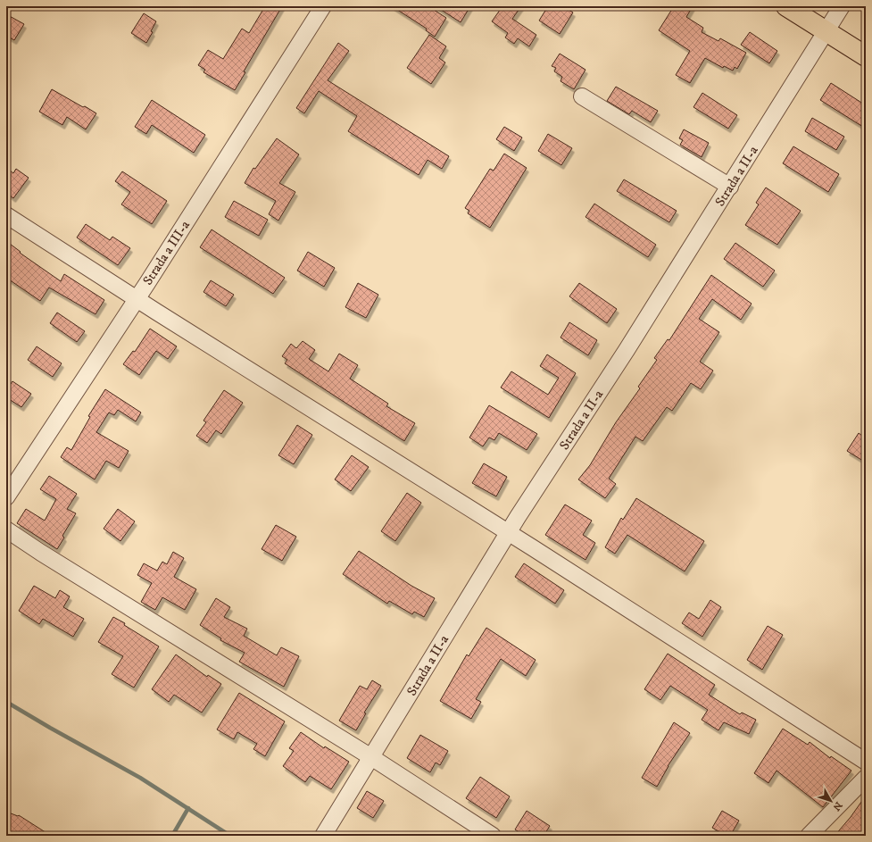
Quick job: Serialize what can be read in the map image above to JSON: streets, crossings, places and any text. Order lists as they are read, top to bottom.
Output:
{
  "streets": {
    "street": ["Strada a II-a", "Strada a III-a"]
  },
  "north": "bottom right"
}
